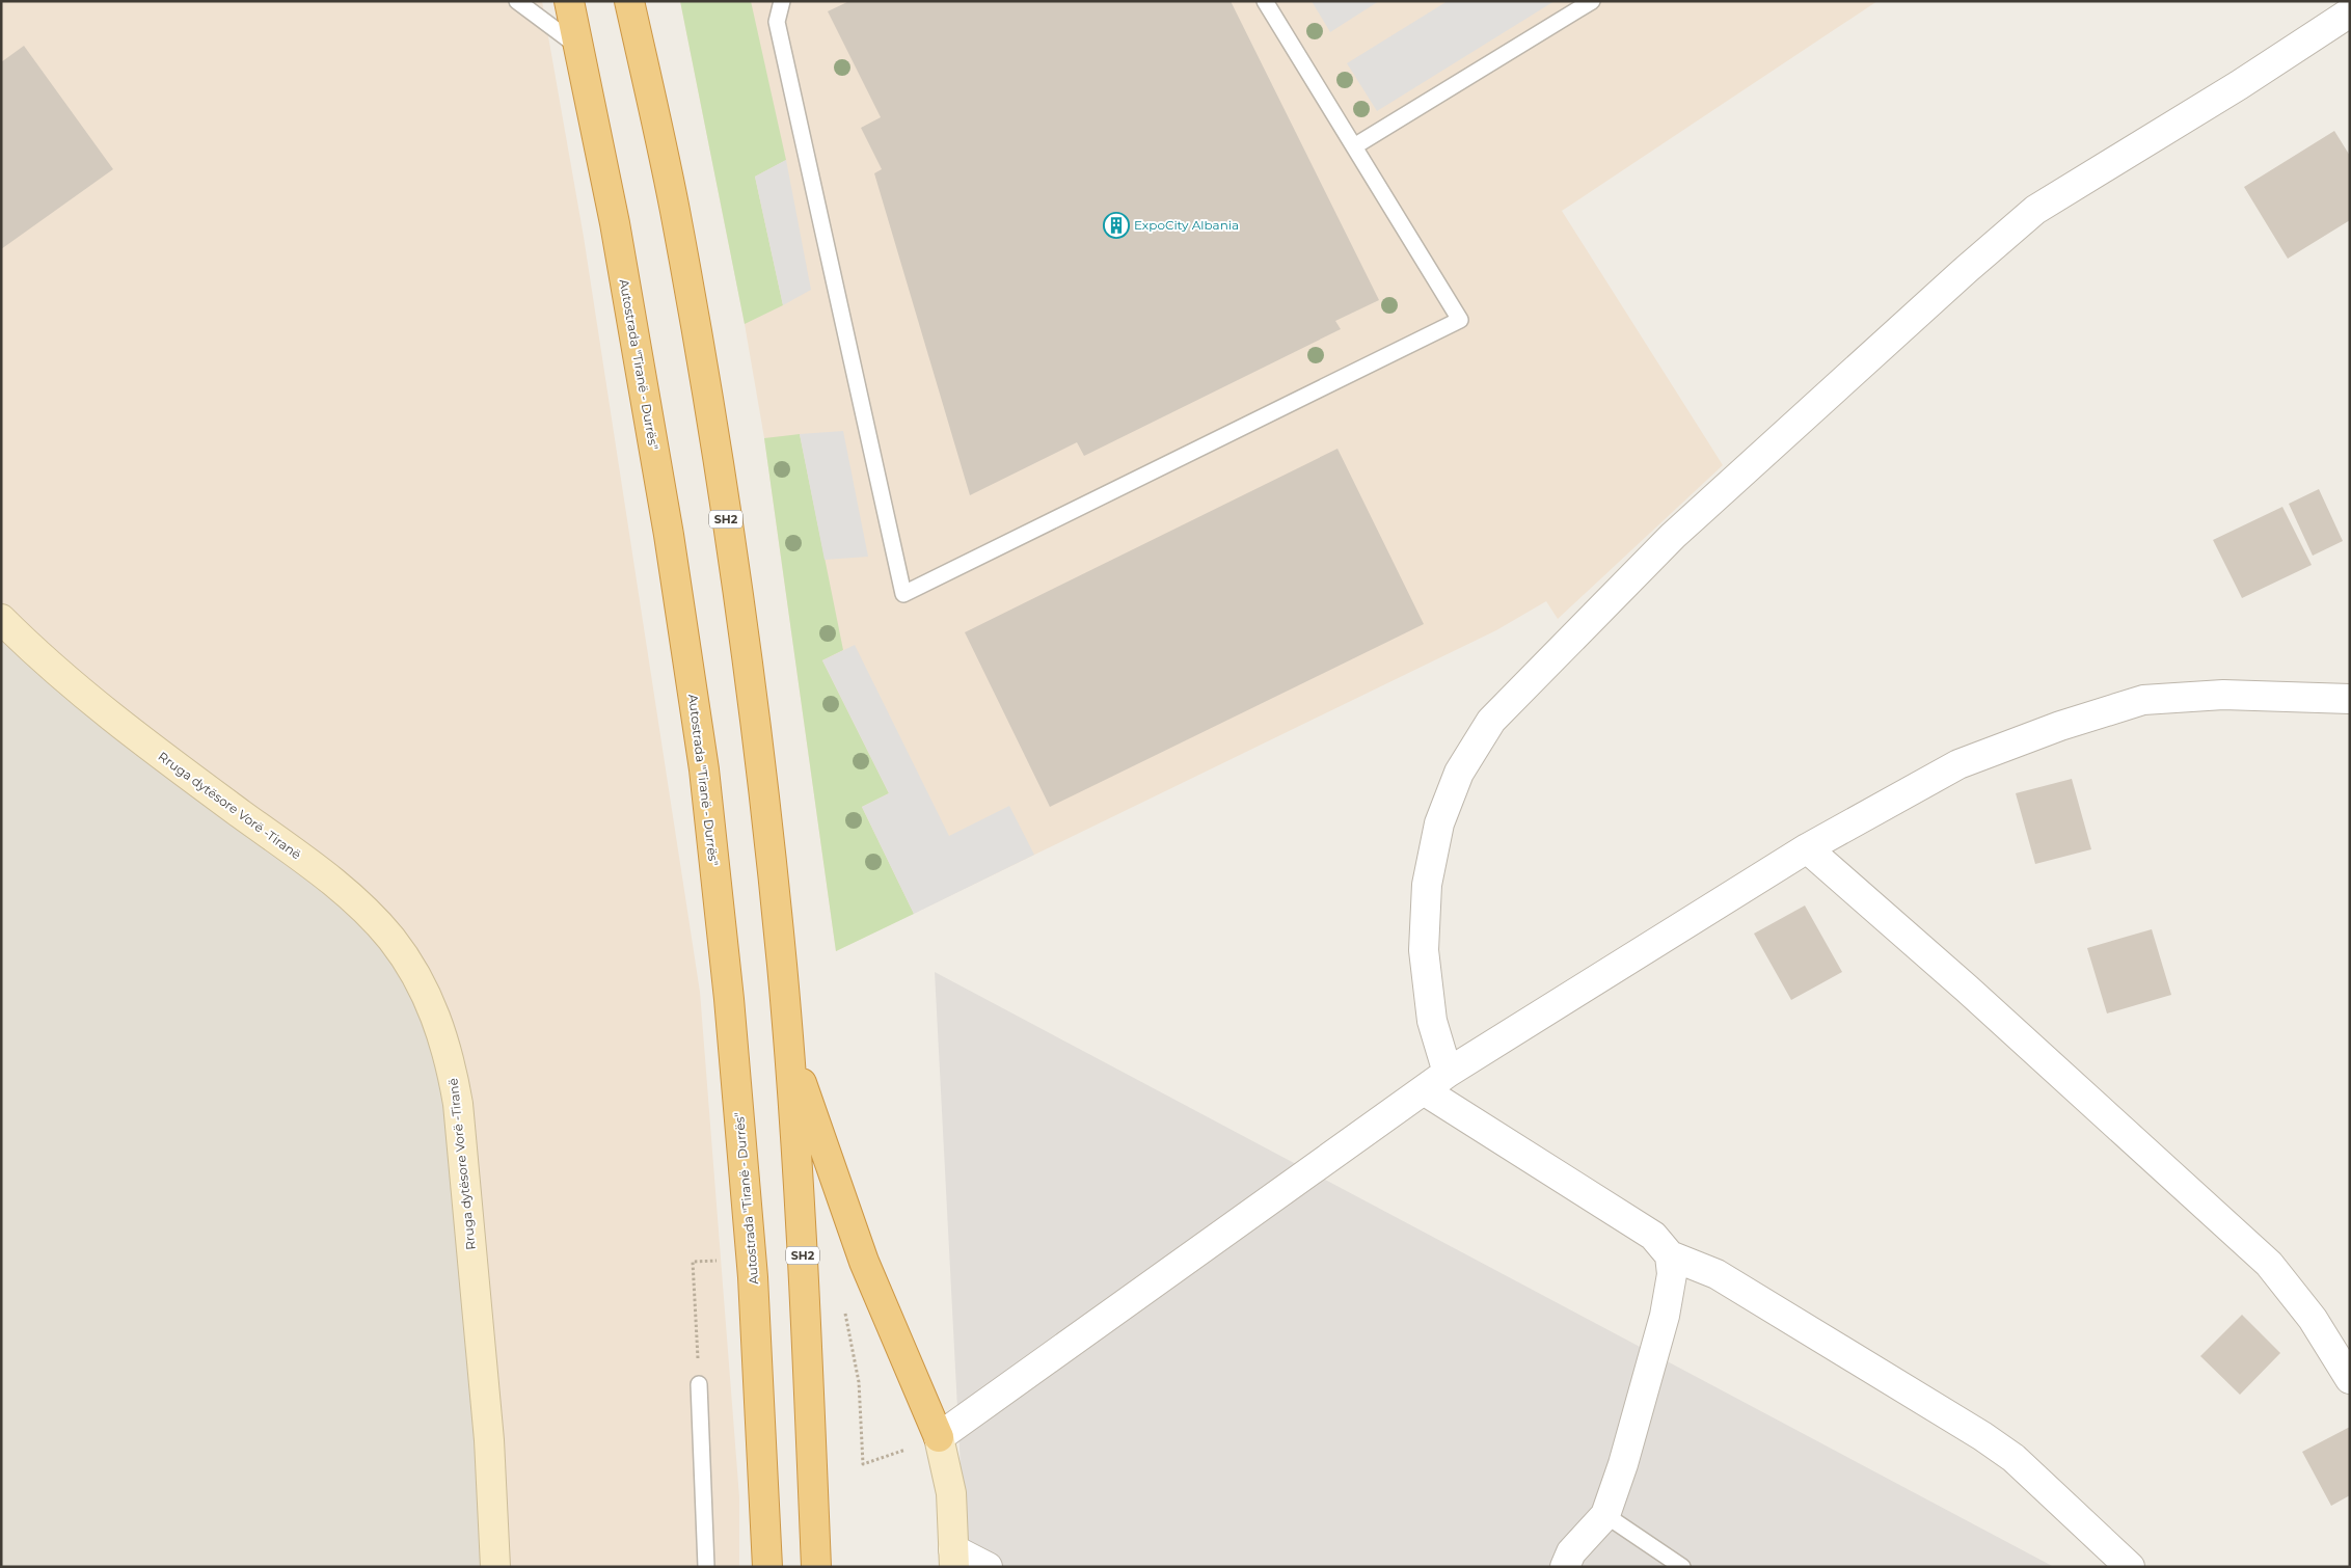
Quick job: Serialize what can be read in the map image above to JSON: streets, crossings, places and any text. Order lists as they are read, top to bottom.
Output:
{
  "streets": {
    "highway": ["Autostrada \"Tiranë - Durrës\"", "SH2"],
    "main road": ["Rruga dytësore Vorë -Tiranë"]
  },
  "places": {
    "building": ["ExpoCity Albania"]
  }
}
